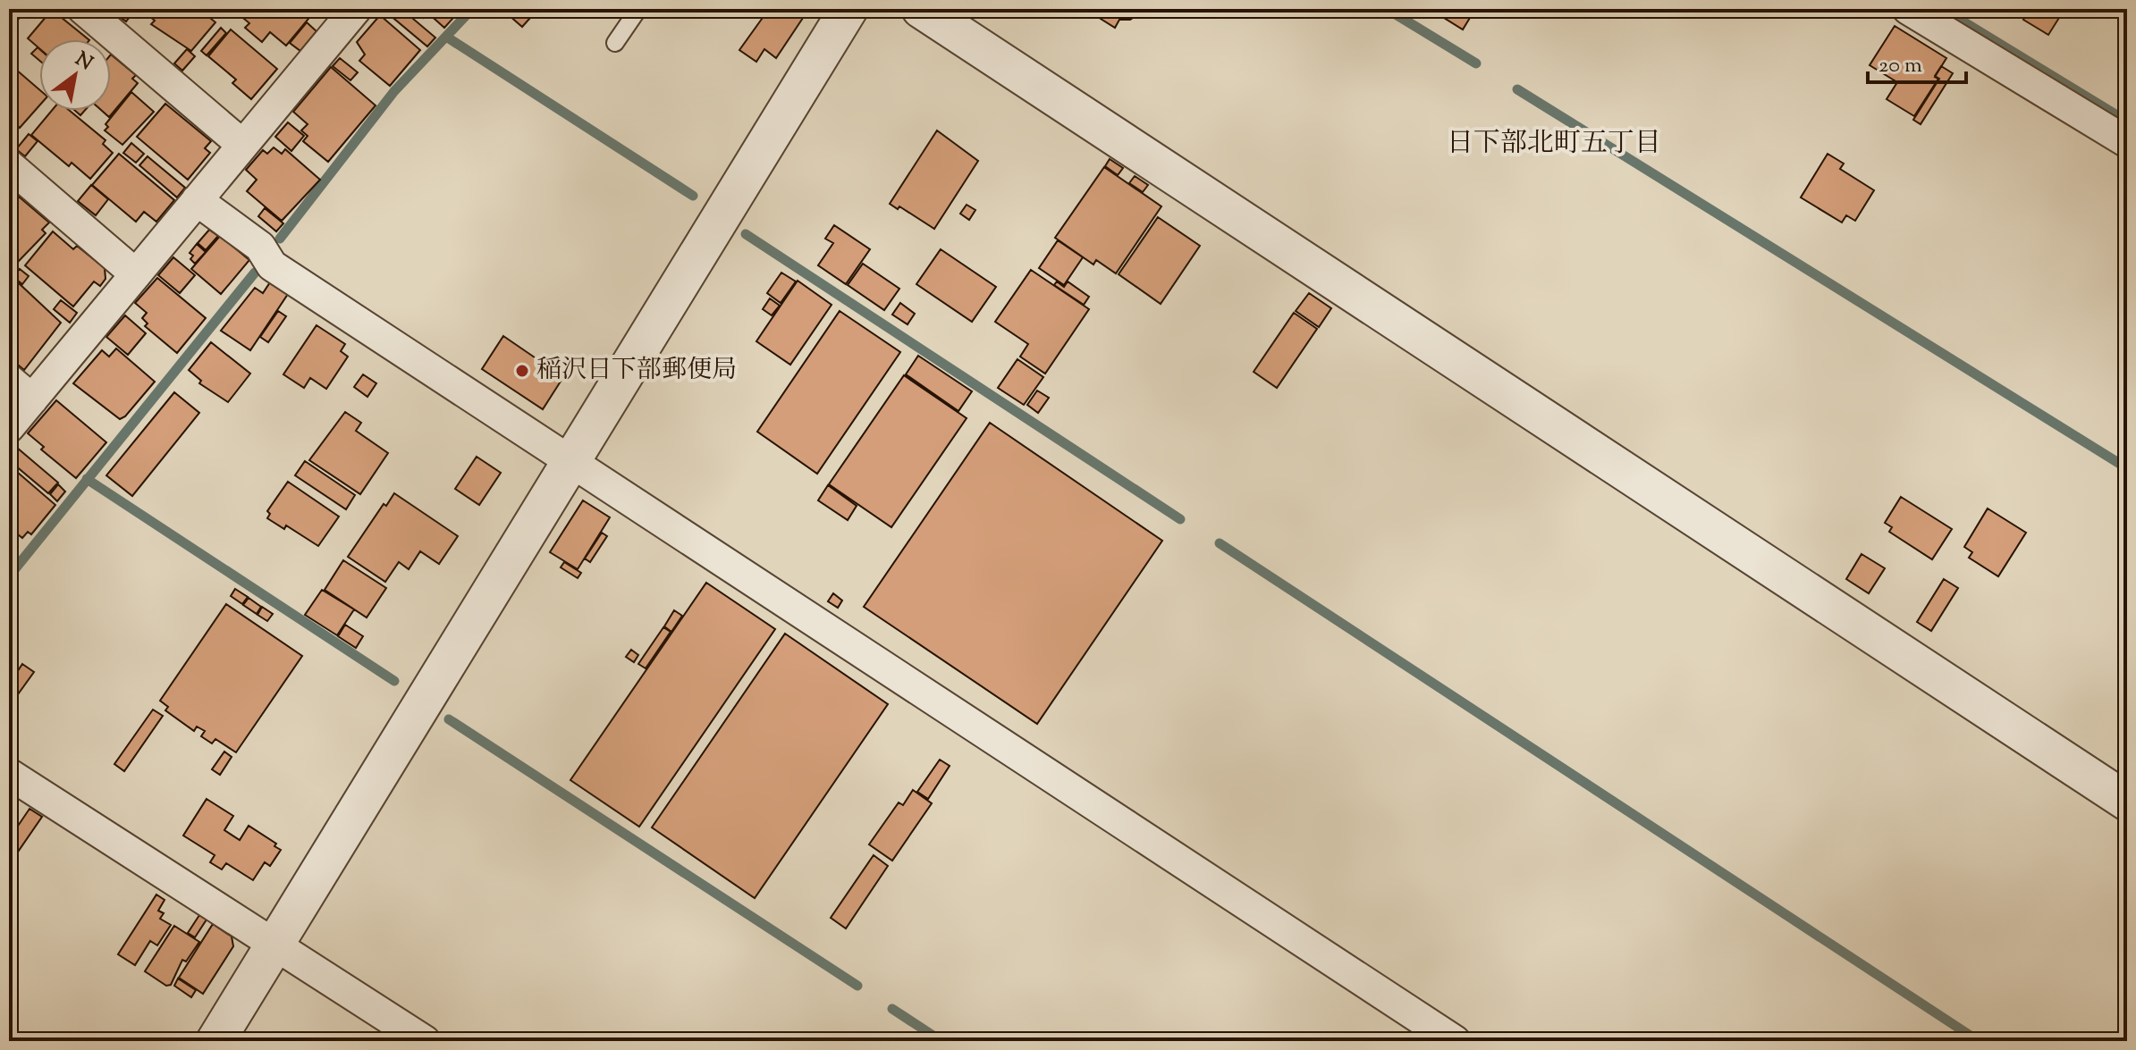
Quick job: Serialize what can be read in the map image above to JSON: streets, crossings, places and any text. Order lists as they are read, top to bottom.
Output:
{
  "districts": ["日下部北町五丁目"],
  "places": ["稲沢日下部郵便局"],
  "scale_bar": "20 m",
  "north": "top right"
}
